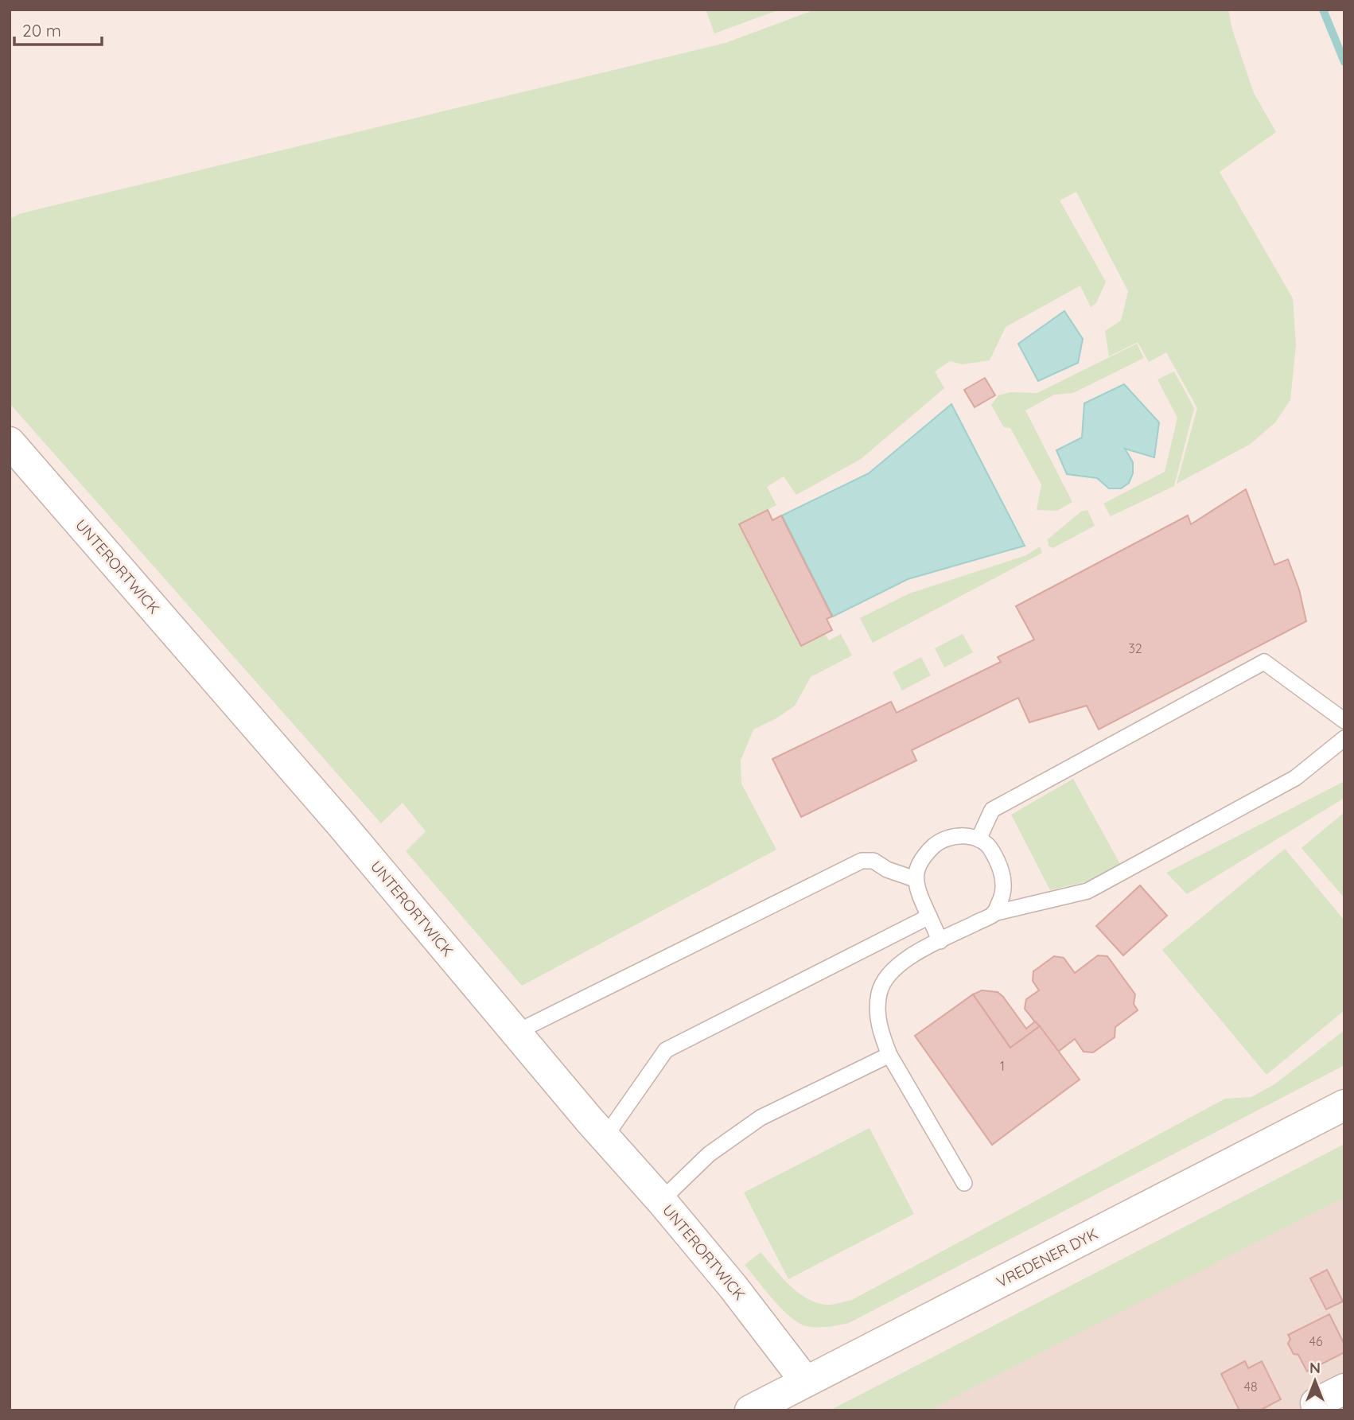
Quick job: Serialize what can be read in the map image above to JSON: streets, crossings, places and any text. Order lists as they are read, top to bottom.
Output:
{
  "streets": {
    "street": ["UNTERORTWICK", "VREDENER DYK"]
  },
  "crossings": [
    ["UNTERORTWICK", "VREDENER DYK"]
  ],
  "house_numbers": [
    "32",
    "1",
    "46",
    "48"
  ],
  "scale_bar": "20 m",
  "north": "top"
}
